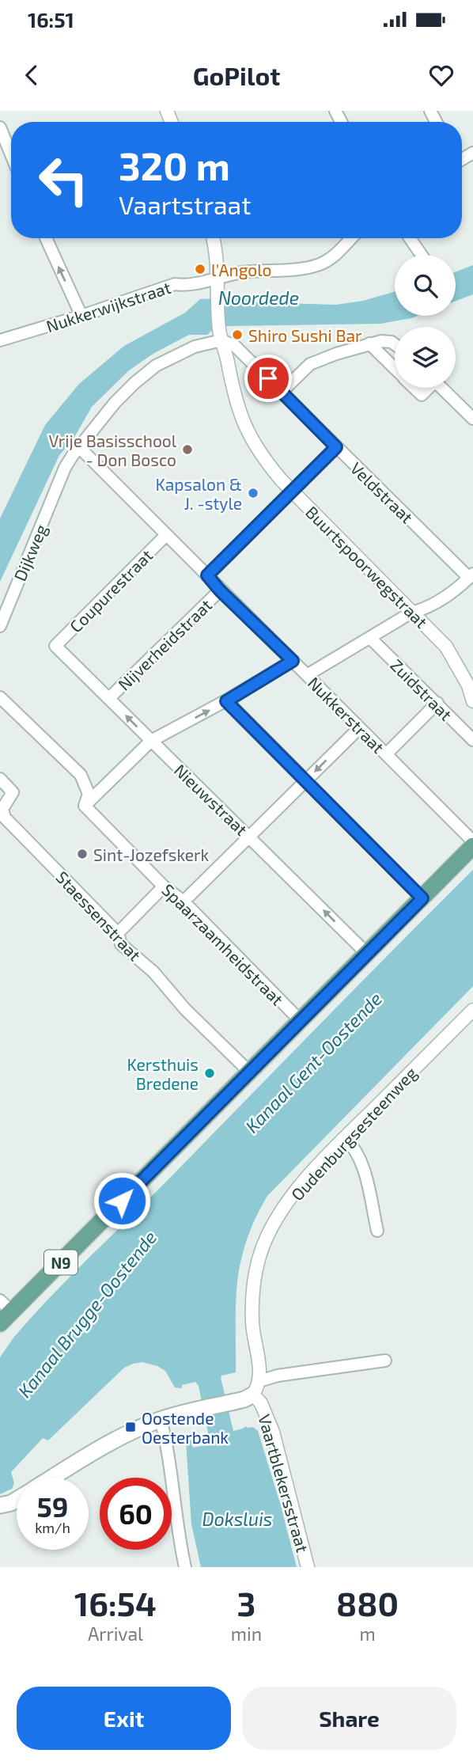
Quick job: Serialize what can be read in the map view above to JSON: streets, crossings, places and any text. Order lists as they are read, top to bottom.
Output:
{
  "streets": {
    "main road": ["N9"],
    "street": [
      "Nukkerwijkstraat",
      "Veldstraat",
      "Dijkweg",
      "Buurtspoorwegstraat",
      "Coupurestraat",
      "Nijverheidstraat",
      "Zuidstraat",
      "Nukkerstraat",
      "Nieuwstraat",
      "Staessenstraat",
      "Spaarzaamheidstraat",
      "Oudenburgsesteenweg",
      "Vaartblekersstraat"
    ]
  },
  "crossings": [
    ["Nukkerwijkstraat", "Buurtspoorwegstraat"],
    ["Veldstraat", "Buurtspoorwegstraat"],
    ["Dijkweg", "Nukkerstraat"],
    ["Coupurestraat", "Nukkerstraat"],
    ["Coupurestraat", "Nieuwstraat"],
    ["Nijverheidstraat", "Nukkerstraat"],
    ["Nijverheidstraat", "Nieuwstraat"],
    ["Nieuwstraat", "N9"],
    ["Staessenstraat", "N9"],
    ["Spaarzaamheidstraat", "N9"],
    ["Oudenburgsesteenweg", "Vaartblekersstraat"]
  ],
  "water": [
    "Noordede",
    "Kanaal Gent-Oostende",
    "Kanaal Brugge-Oostende",
    "Doksluis"
  ],
  "places": {
    "other": [
      "l'Angolo",
      "Shiro Sushi Bar",
      "Vrije Basisschool - Don Bosco",
      "Kapsalon & J. -style",
      "Sint-Jozefskerk",
      "Kersthuis Bredene"
    ],
    "transit": ["Oostende Oesterbank"]
  },
  "page": {
    "status": "16:51",
    "header": "GoPilot",
    "turn": ["320 m", "Vaartstraat"],
    "speed": "59 km/h",
    "limit": "60",
    "eta": [
      "16:54",
      "Arrival",
      "3",
      "min",
      "880",
      "m"
    ],
    "buttons": ["Exit", "Share"]
  }
}
